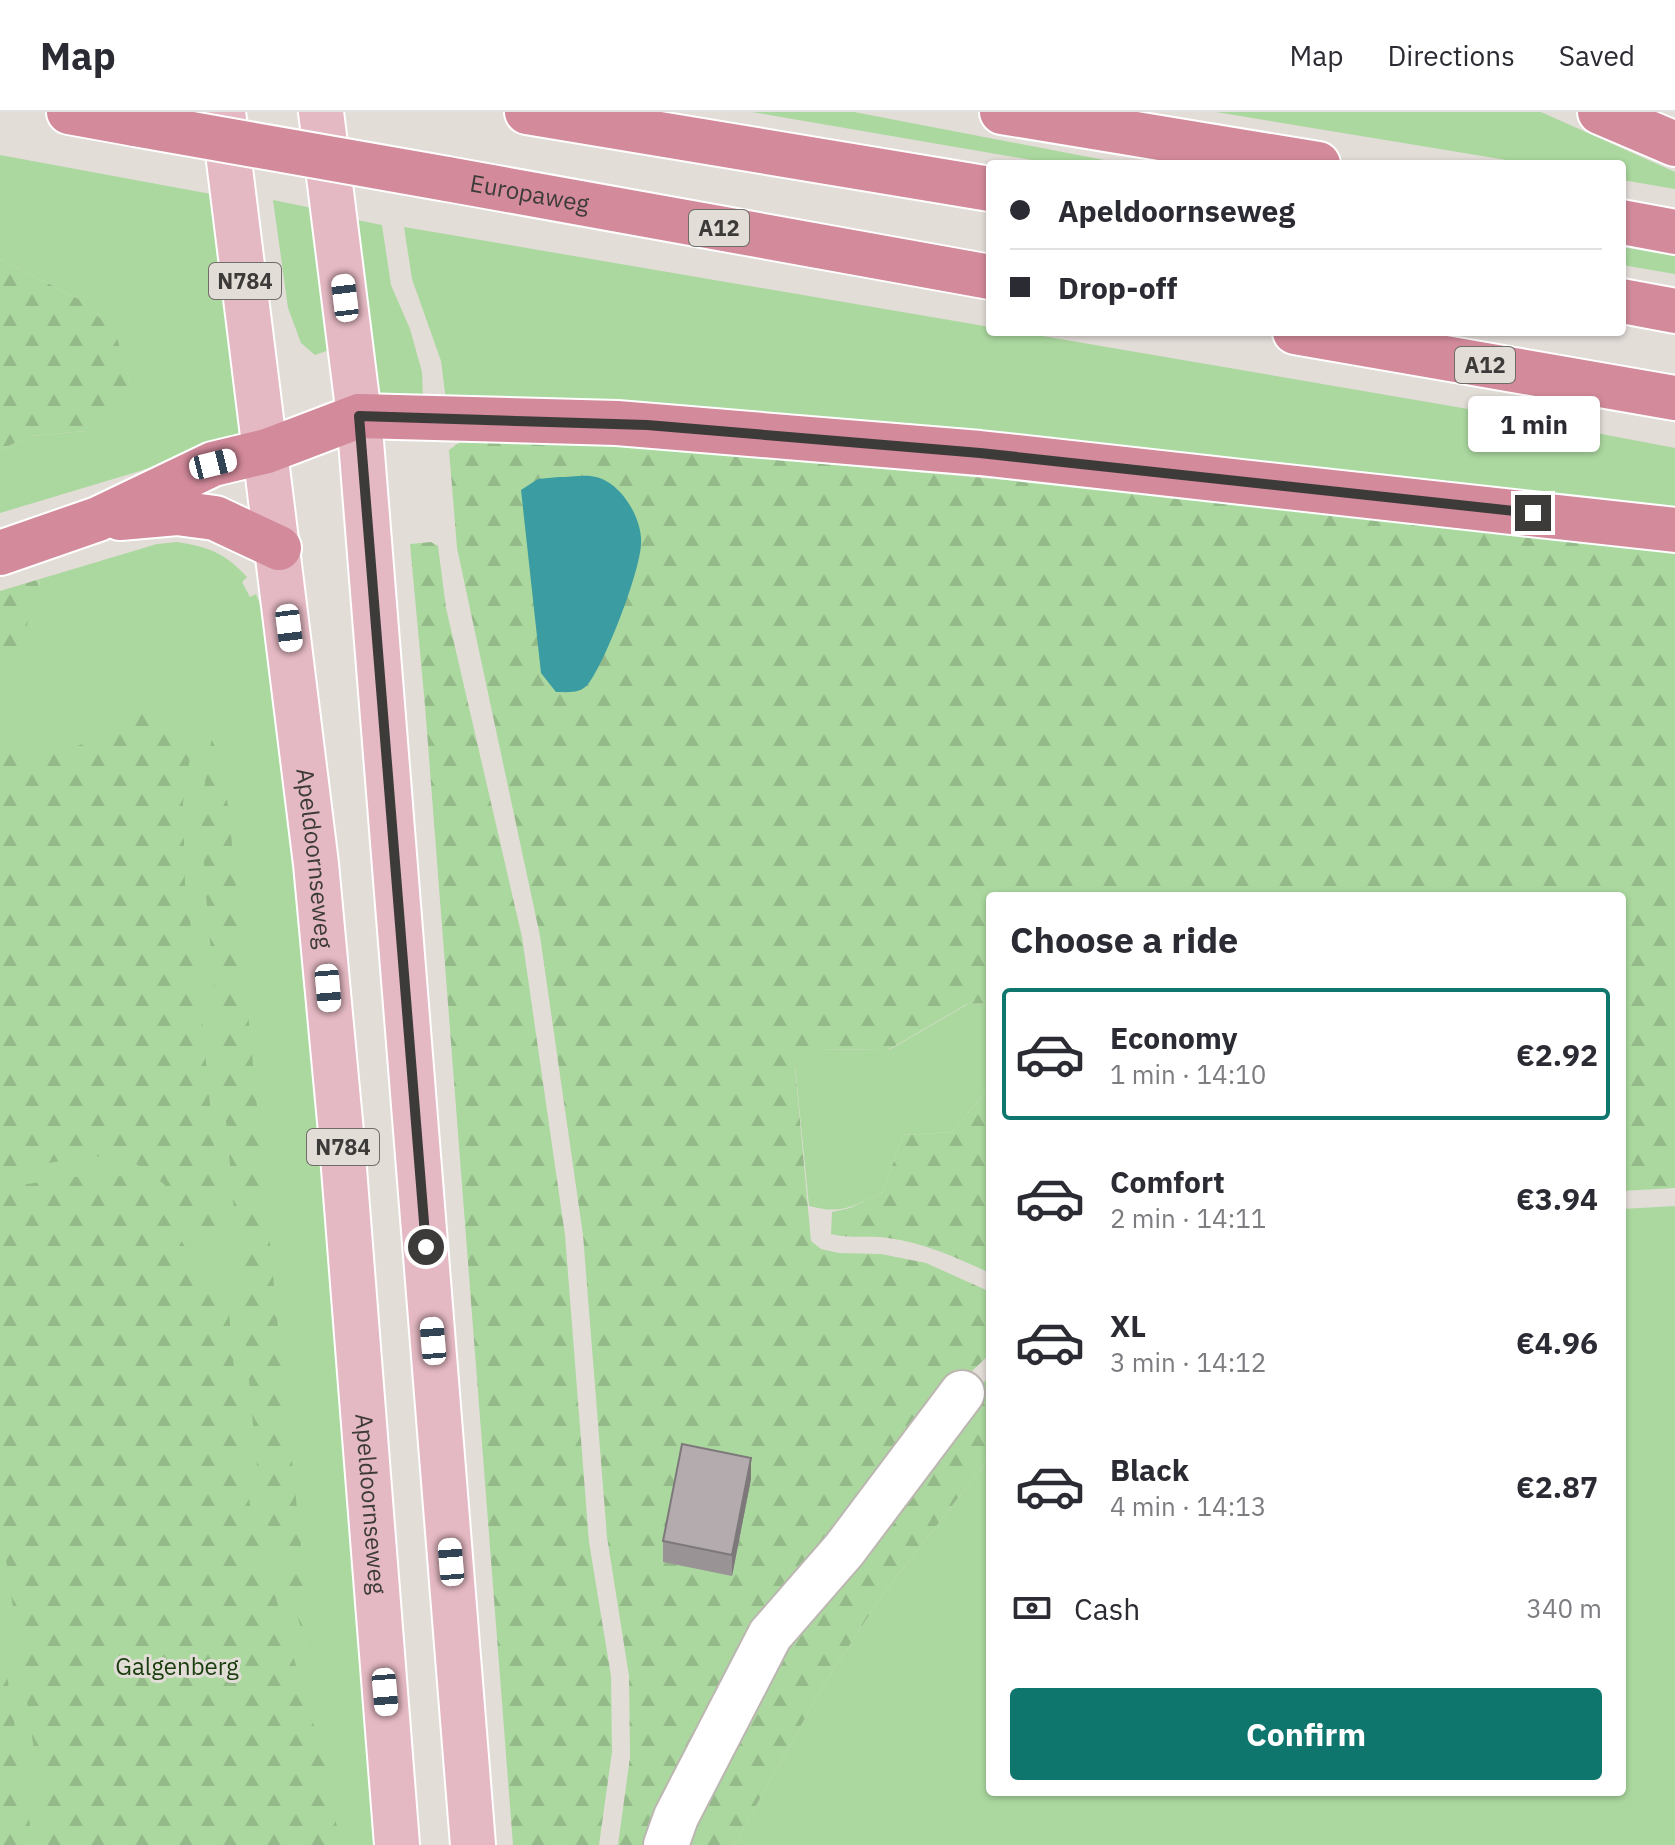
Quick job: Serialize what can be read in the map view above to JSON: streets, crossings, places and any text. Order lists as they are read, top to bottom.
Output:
{
  "streets": {
    "highway": ["Europaweg", "A12"],
    "main road": ["N784", "Apeldoornseweg"]
  },
  "parks": ["Galgenberg"],
  "page": {
    "header": "Map",
    "nav": ["Map", "Directions", "Saved"],
    "banner": ["Apeldoornseweg", "Drop-off"],
    "bubble": "1 min",
    "heading": "Choose a ride",
    "list": [
      {
        "name": "Economy",
        "note": "1 min · 14:10",
        "value": "€2.92"
      },
      {
        "name": "Comfort",
        "note": "2 min · 14:11",
        "value": "€3.94"
      },
      {
        "name": "XL",
        "note": "3 min · 14:12",
        "value": "€4.96"
      },
      {
        "name": "Black",
        "note": "4 min · 14:13",
        "value": "€2.87"
      }
    ],
    "pay": ["Cash", "340 m"],
    "buttons": "Confirm"
  }
}
